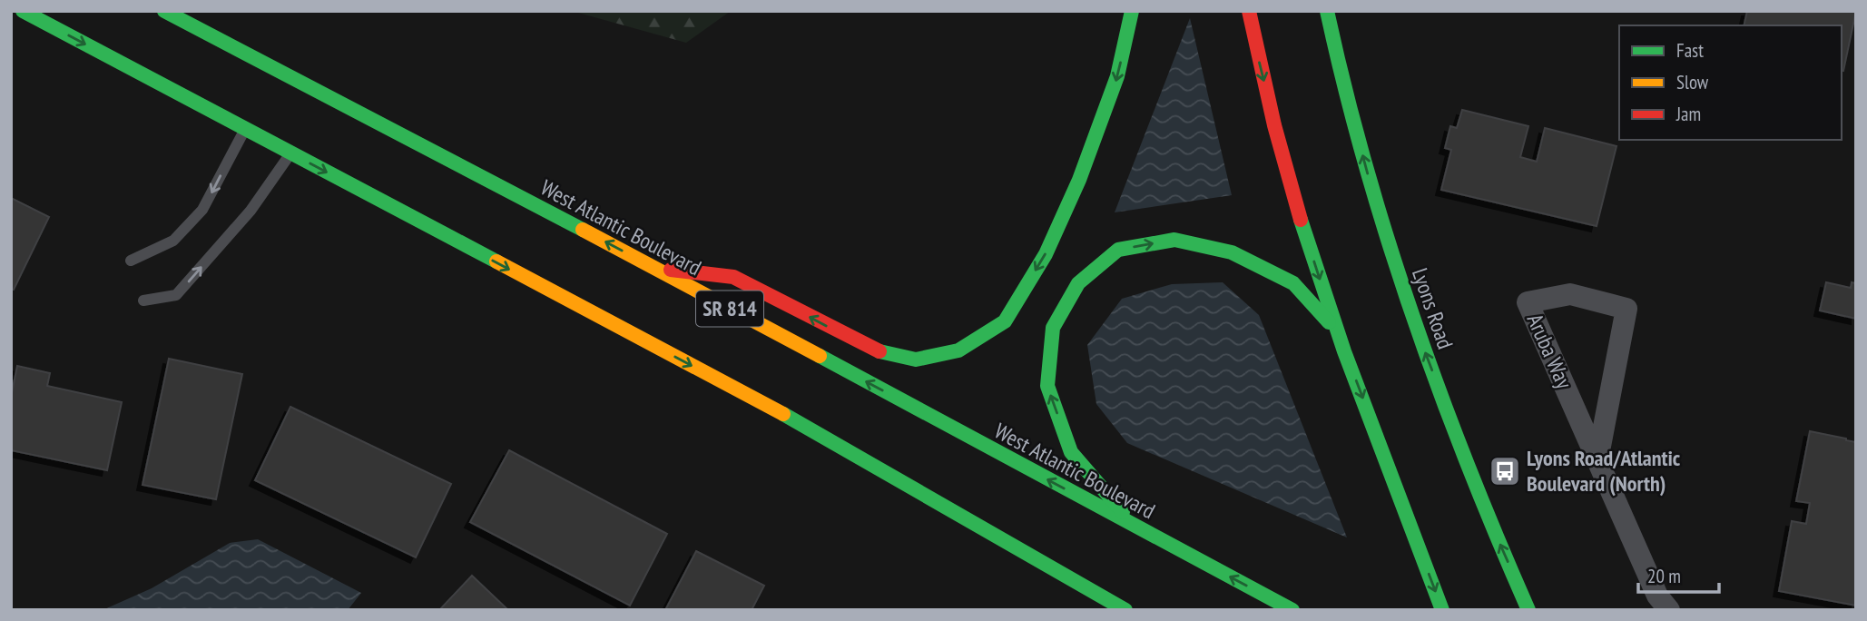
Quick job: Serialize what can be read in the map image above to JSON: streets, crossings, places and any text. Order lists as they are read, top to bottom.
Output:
{
  "streets": {
    "main road": ["West Atlantic Boulevard", "SR 814", "Lyons Road"],
    "street": ["Aruba Way"]
  },
  "places": {
    "bus stop": ["Lyons Road/Atlantic Boulevard (North)"]
  },
  "legend": ["Fast", "Slow", "Jam"],
  "scale_bar": "20 m"
}
